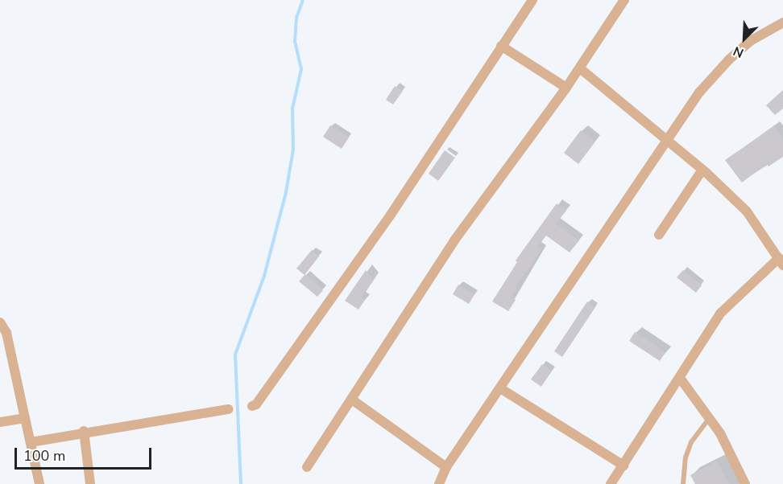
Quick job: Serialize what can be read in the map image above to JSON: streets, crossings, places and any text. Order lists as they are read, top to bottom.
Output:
{
  "scale_bar": "100 m",
  "north": "bottom left"
}
